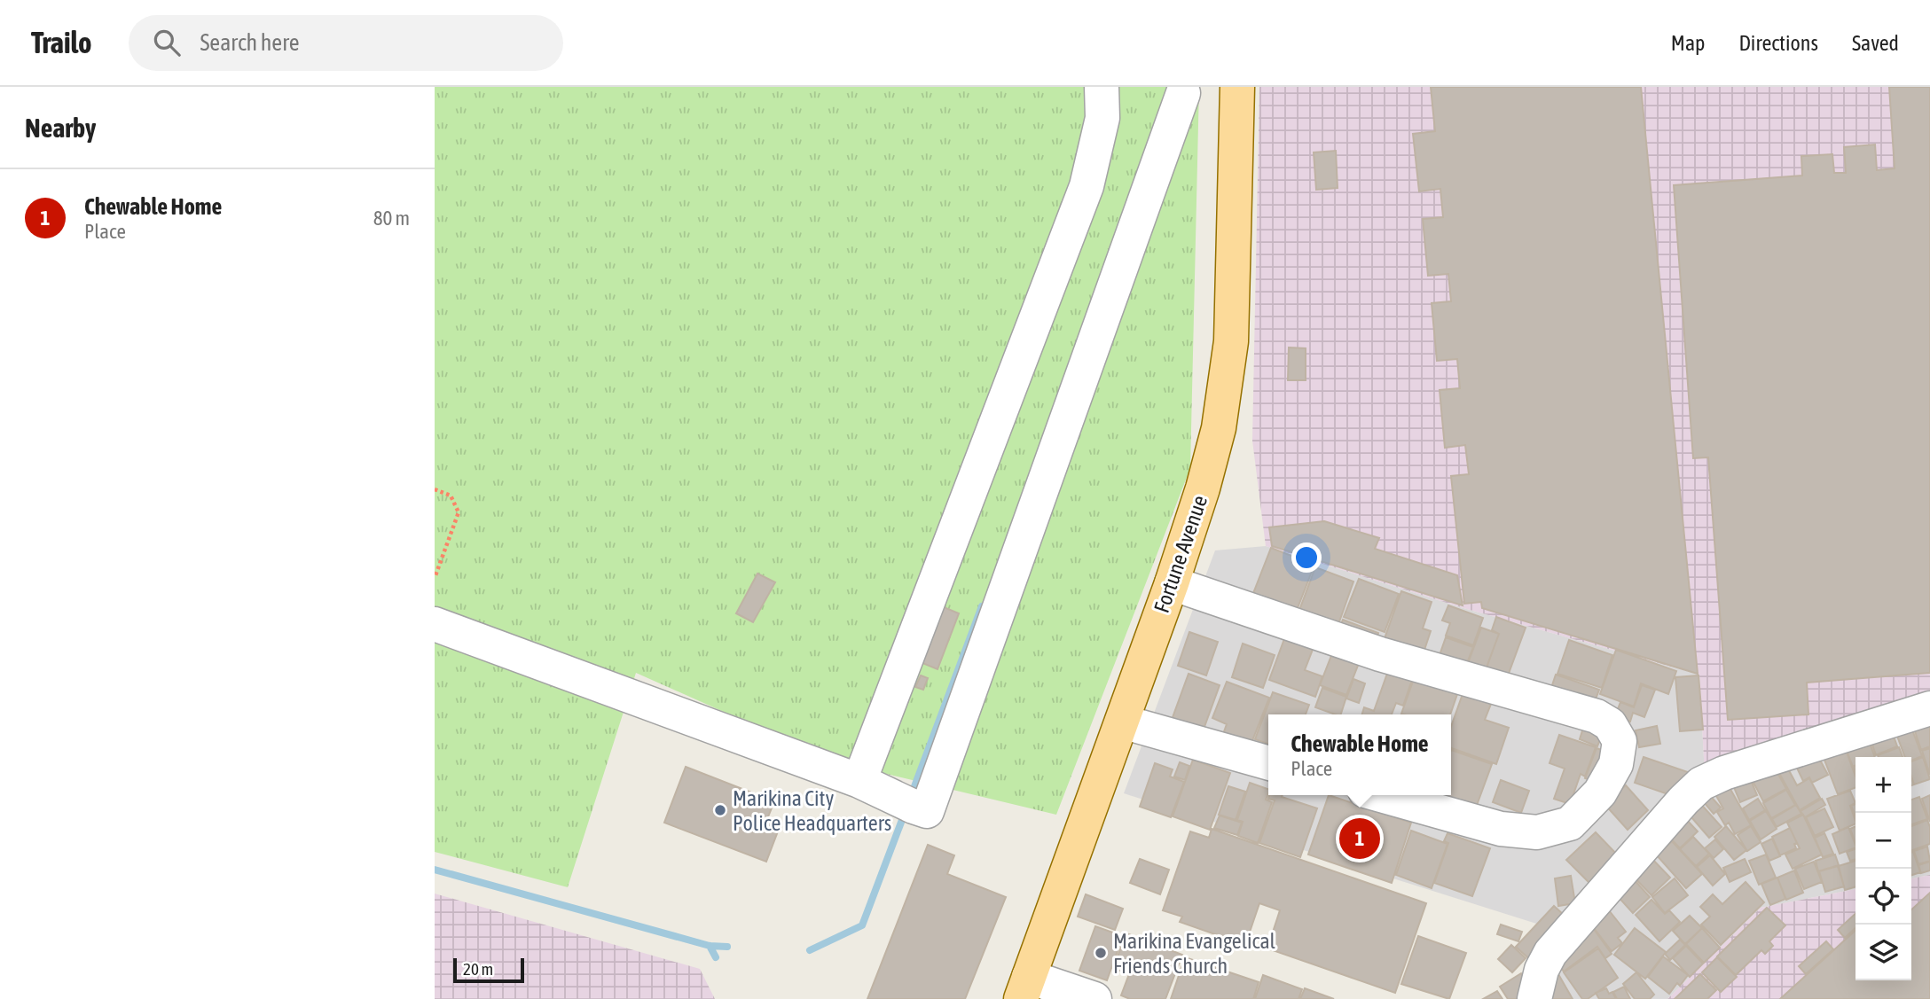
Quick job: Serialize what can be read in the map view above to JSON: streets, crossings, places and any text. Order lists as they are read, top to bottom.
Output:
{
  "streets": {
    "main road": ["Fortune Avenue"]
  },
  "places": ["Marikina City Police Headquarters", "Marikina Evangelical Friends Church"],
  "scale_bar": "20 m",
  "page": {
    "header": "Trailo",
    "search": "Search here",
    "nav": ["Map", "Directions", "Saved"],
    "heading": "Nearby",
    "list": [
      {
        "mark": "1",
        "name": "Chewable Home",
        "note": "Place",
        "value": "80 m"
      }
    ],
    "popup": ["Chewable Home", "Place"],
    "map_buttons": ["+", "−"],
    "pins": "1",
    "scale": "20 m"
  }
}
